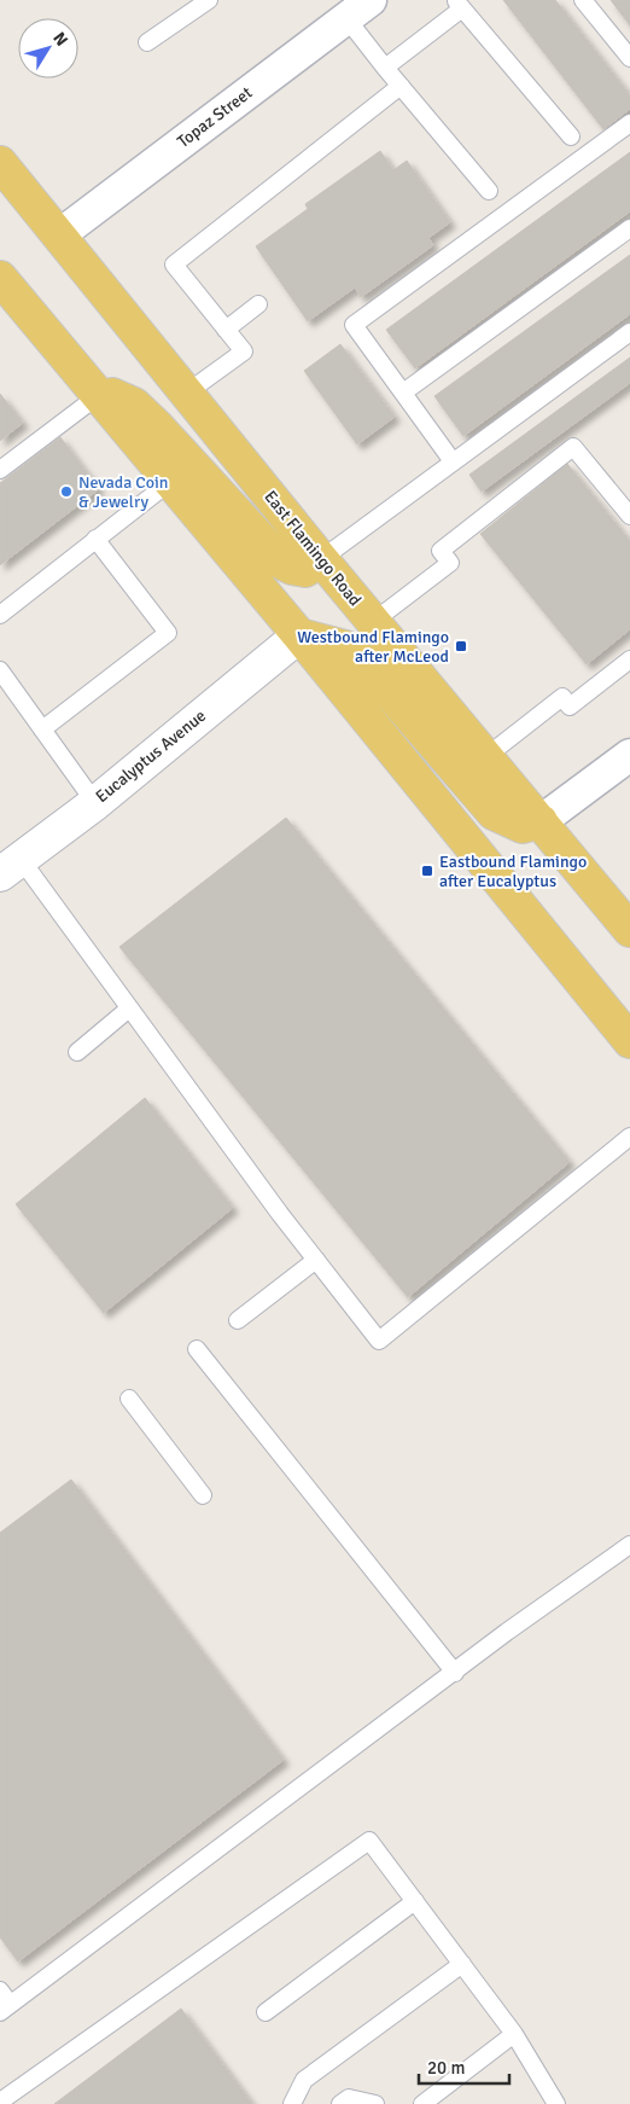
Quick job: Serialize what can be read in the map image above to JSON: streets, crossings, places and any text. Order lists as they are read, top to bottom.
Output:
{
  "streets": {
    "main road": ["East Flamingo Road"],
    "street": ["Topaz Street", "Eucalyptus Avenue"]
  },
  "crossings": [
    ["Topaz Street", "East Flamingo Road"]
  ],
  "places": {
    "other": ["Nevada Coin & Jewelry"],
    "transit": ["Westbound Flamingo after McLeod", "Eastbound Flamingo after Eucalyptus"]
  },
  "scale_bar": "20 m",
  "north": "top right"
}
